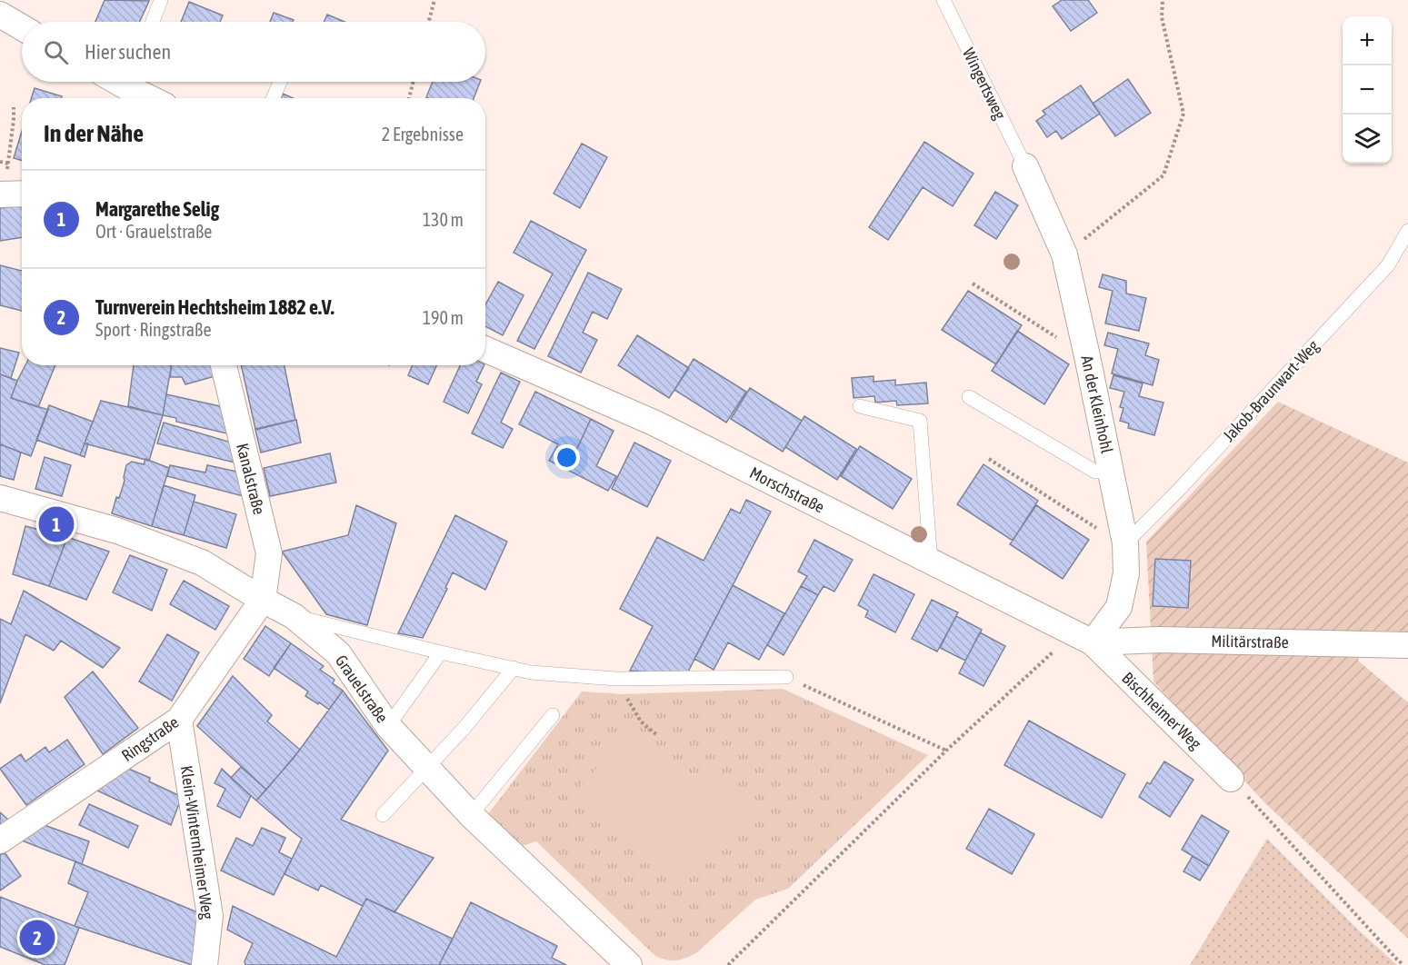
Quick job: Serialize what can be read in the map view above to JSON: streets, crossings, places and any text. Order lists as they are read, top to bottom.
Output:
{
  "streets": {
    "street": [
      "An der Kleinhohl",
      "Kanalstraße",
      "Morschstraße",
      "Militärstraße",
      "Grauelstraße",
      "Bischheimer Weg",
      "Ringstraße",
      "Klein-Winternheimer Weg"
    ],
    "lane": ["Wingertsweg", "Jakob-Braunwart-Weg"]
  },
  "crossings": [
    ["Wingertsweg", "An der Kleinhohl"],
    ["Jakob-Braunwart-Weg", "An der Kleinhohl"],
    ["An der Kleinhohl", "Morschstraße"],
    ["An der Kleinhohl", "Militärstraße"],
    ["An der Kleinhohl", "Bischheimer Weg"],
    ["Kanalstraße", "Grauelstraße"],
    ["Kanalstraße", "Ringstraße"],
    ["Morschstraße", "Militärstraße"],
    ["Morschstraße", "Bischheimer Weg"],
    ["Militärstraße", "Bischheimer Weg"],
    ["Grauelstraße", "Ringstraße"],
    ["Ringstraße", "Klein-Winternheimer Weg"]
  ],
  "page": {
    "map_buttons": ["+", "−"],
    "search": "Hier suchen",
    "heading": ["In der Nähe", "2 Ergebnisse"],
    "list": [
      {
        "mark": "1",
        "name": "Margarethe Selig",
        "note": "Ort · Grauelstraße",
        "value": "130 m"
      },
      {
        "mark": "2",
        "name": "Turnverein Hechtsheim 1882 e.V.",
        "note": "Sport · Ringstraße",
        "value": "190 m"
      }
    ],
    "pins": ["1", "2"]
  }
}
